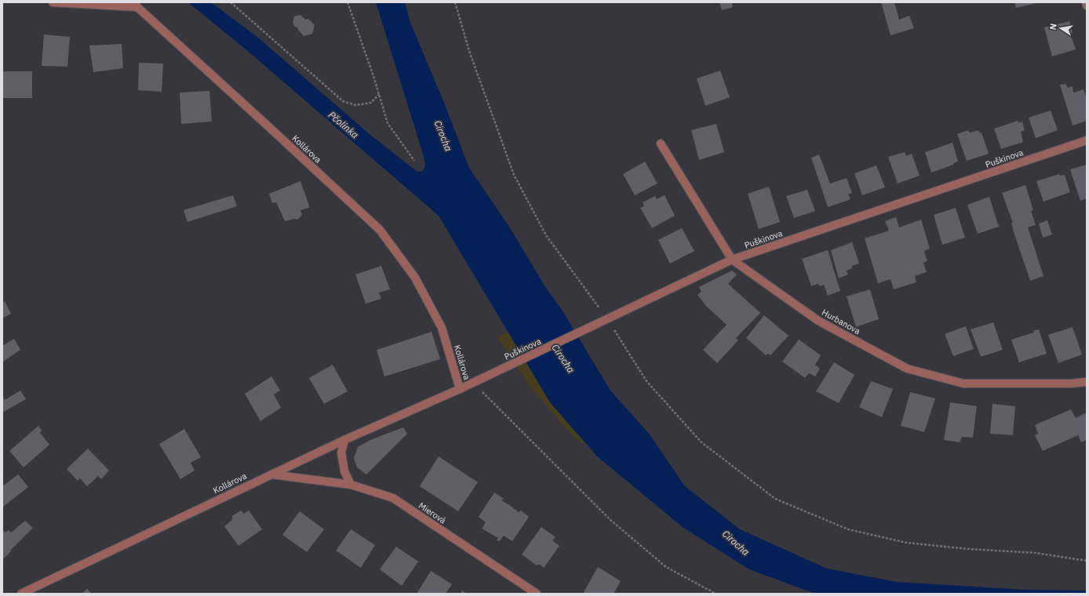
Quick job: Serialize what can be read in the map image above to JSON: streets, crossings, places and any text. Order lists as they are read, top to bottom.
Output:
{
  "streets": {
    "street": [
      "Kollárova",
      "Puškinova",
      "Hurbanova",
      "Mierová"
    ]
  },
  "crossings": [
    ["Kollárova", "Puškinova"],
    ["Kollárova", "Mierová"],
    ["Puškinova", "Hurbanova"]
  ],
  "water": ["Pčolinka", "Cirocha"],
  "north": "left"
}
